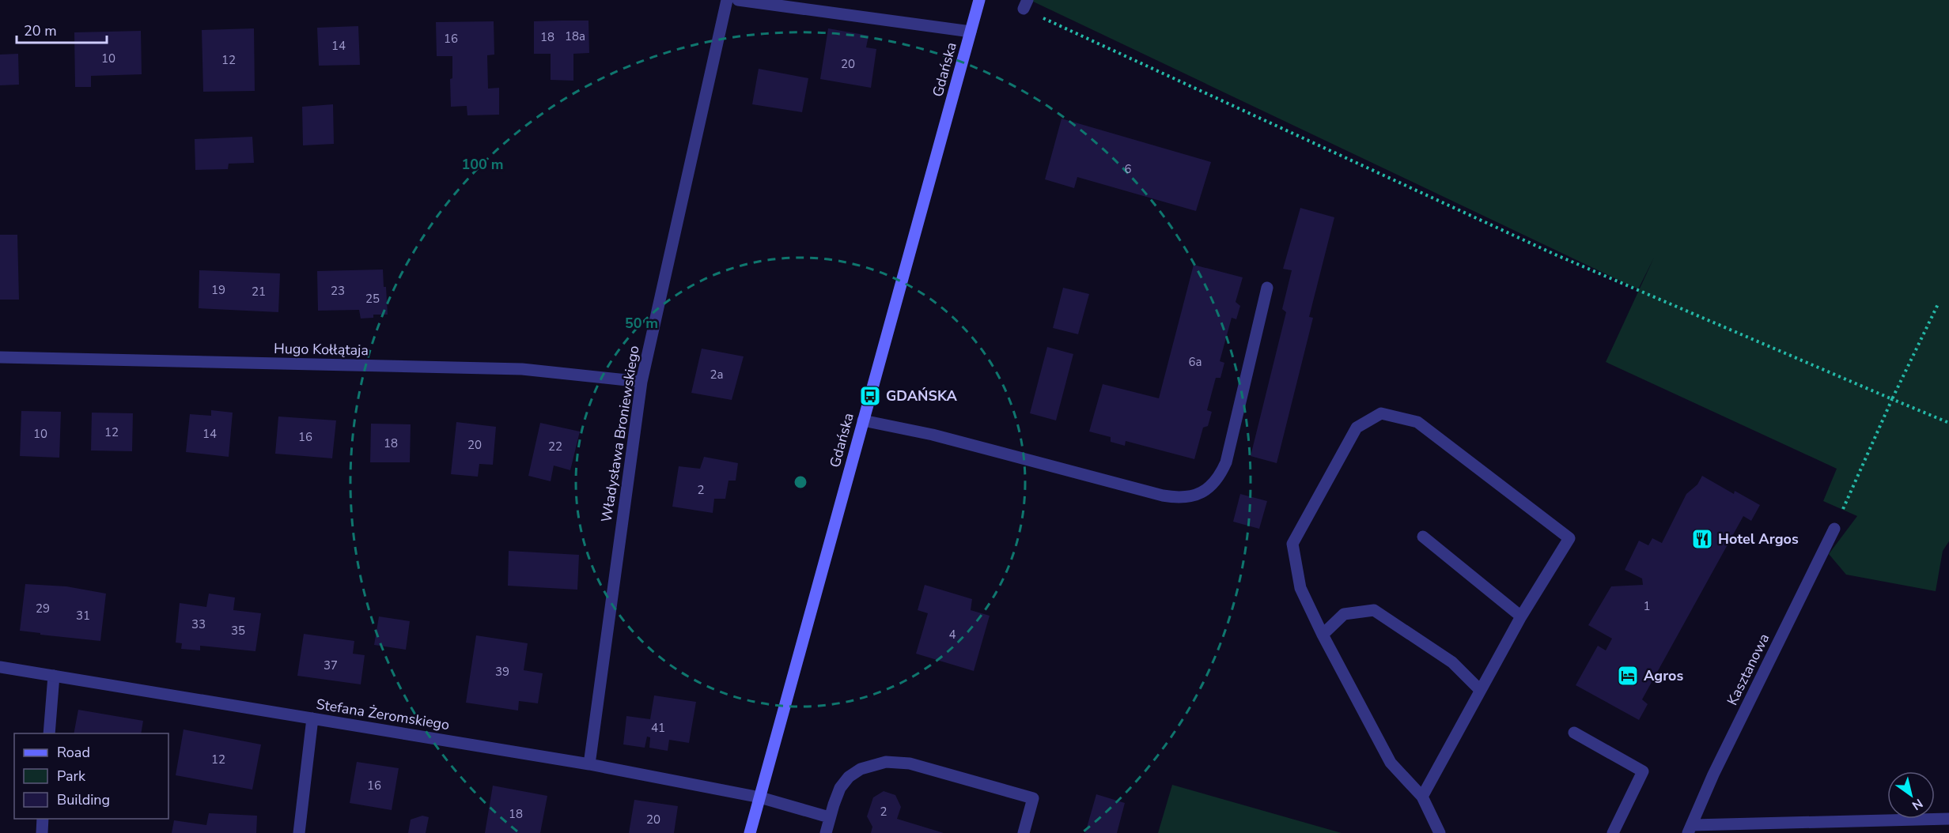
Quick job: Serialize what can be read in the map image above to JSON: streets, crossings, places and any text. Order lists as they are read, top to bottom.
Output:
{
  "streets": {
    "main road": ["Gdańska"],
    "street": [
      "Hugo Kołłątaja",
      "Władysława Broniewskiego",
      "Kasztanowa",
      "Stefana Żeromskiego"
    ]
  },
  "crossings": [
    ["Gdańska", "Stefana Żeromskiego"],
    ["Hugo Kołłątaja", "Władysława Broniewskiego"],
    ["Władysława Broniewskiego", "Stefana Żeromskiego"]
  ],
  "places": {
    "bus stop": ["GDAŃSKA"],
    "restaurant": ["Hotel Argos"],
    "hotel": ["Agros"]
  },
  "house_numbers": [
    "18a",
    "18",
    "16",
    "14",
    "10",
    "12",
    "20",
    "6",
    "19",
    "23",
    "21",
    "25",
    "6a",
    "2a",
    "12",
    "10",
    "14",
    "16",
    "18",
    "20",
    "22",
    "2",
    "1",
    "29",
    "31",
    "33",
    "35",
    "4",
    "37",
    "39",
    "41",
    "12",
    "16",
    "2",
    "18",
    "20"
  ],
  "legend": ["Road", "Park", "Building"],
  "scale_bar": "20 m",
  "north": "bottom right",
  "rings": ["100 m", "50 m"]
}
